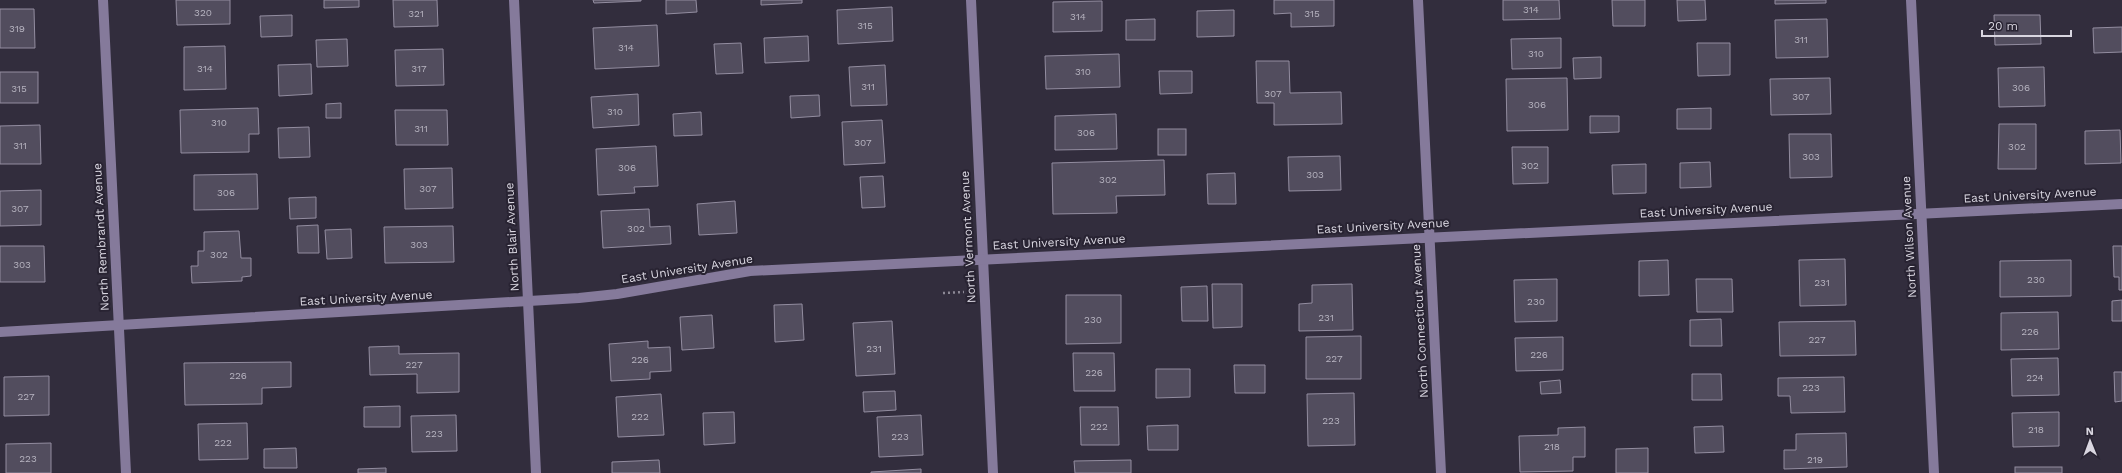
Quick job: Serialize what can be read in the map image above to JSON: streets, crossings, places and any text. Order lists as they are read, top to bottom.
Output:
{
  "streets": {
    "street": [
      "East University Avenue",
      "North Rembrandt Avenue",
      "North Blair Avenue",
      "North Vermont Avenue",
      "North Wilson Avenue",
      "North Connecticut Avenue"
    ]
  },
  "crossings": [
    ["East University Avenue", "North Rembrandt Avenue"],
    ["East University Avenue", "North Blair Avenue"],
    ["East University Avenue", "North Vermont Avenue"],
    ["East University Avenue", "North Wilson Avenue"],
    ["East University Avenue", "North Connecticut Avenue"]
  ],
  "house_numbers": [
    "314",
    "320",
    "321",
    "315",
    "314",
    "315",
    "319",
    "311",
    "314",
    "310",
    "314",
    "317",
    "310",
    "311",
    "306",
    "315",
    "307",
    "307",
    "306",
    "310",
    "310",
    "311",
    "306",
    "307",
    "311",
    "302",
    "303",
    "302",
    "306",
    "303",
    "302",
    "307",
    "306",
    "307",
    "302",
    "303",
    "302",
    "303",
    "230",
    "231",
    "230",
    "231",
    "230",
    "226",
    "227",
    "231",
    "226",
    "227",
    "226",
    "227",
    "226",
    "226",
    "224",
    "223",
    "227",
    "222",
    "223",
    "222",
    "218",
    "223",
    "223",
    "222",
    "218",
    "223",
    "219"
  ],
  "scale_bar": "20 m",
  "north": "top"
}
